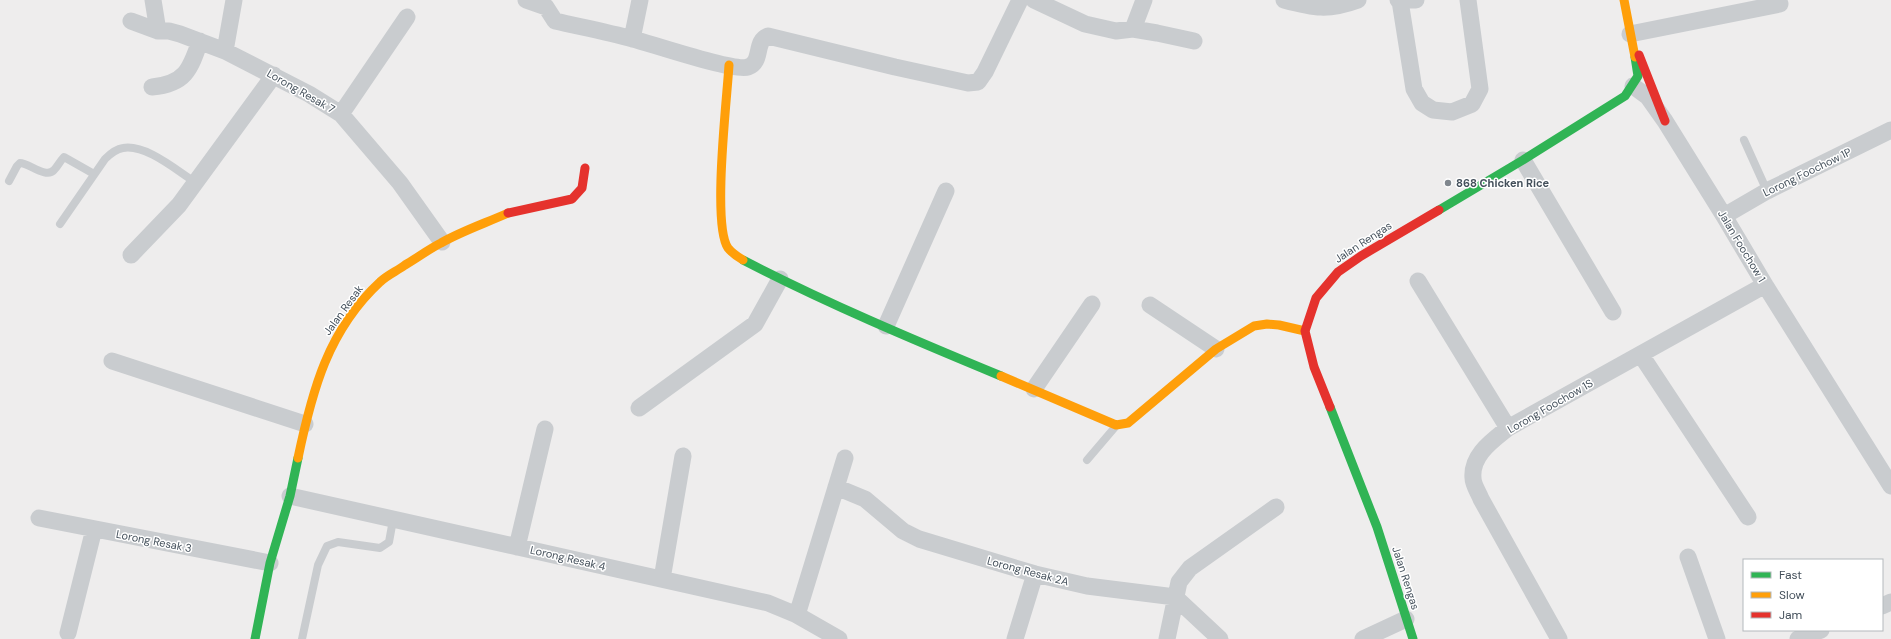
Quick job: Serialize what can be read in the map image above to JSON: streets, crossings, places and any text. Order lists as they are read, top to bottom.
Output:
{
  "streets": {
    "street": [
      "Lorong Resak 7",
      "Lorong Foochow 1P",
      "Jalan Rengas",
      "Jalan Foochow 1",
      "Jalan Resak",
      "Lorong Foochow 1S",
      "Lorong Resak 3",
      "Lorong Resak 4",
      "Lorong Resak 2A"
    ]
  },
  "crossings": [
    ["Lorong Resak 7", "Jalan Resak"],
    ["Lorong Foochow 1P", "Jalan Foochow 1"],
    ["Jalan Rengas", "Jalan Foochow 1"],
    ["Jalan Foochow 1", "Lorong Foochow 1S"],
    ["Jalan Resak", "Lorong Resak 3"],
    ["Jalan Resak", "Lorong Resak 4"]
  ],
  "places": ["868 Chicken Rice"],
  "legend": ["Fast", "Slow", "Jam"]
}
